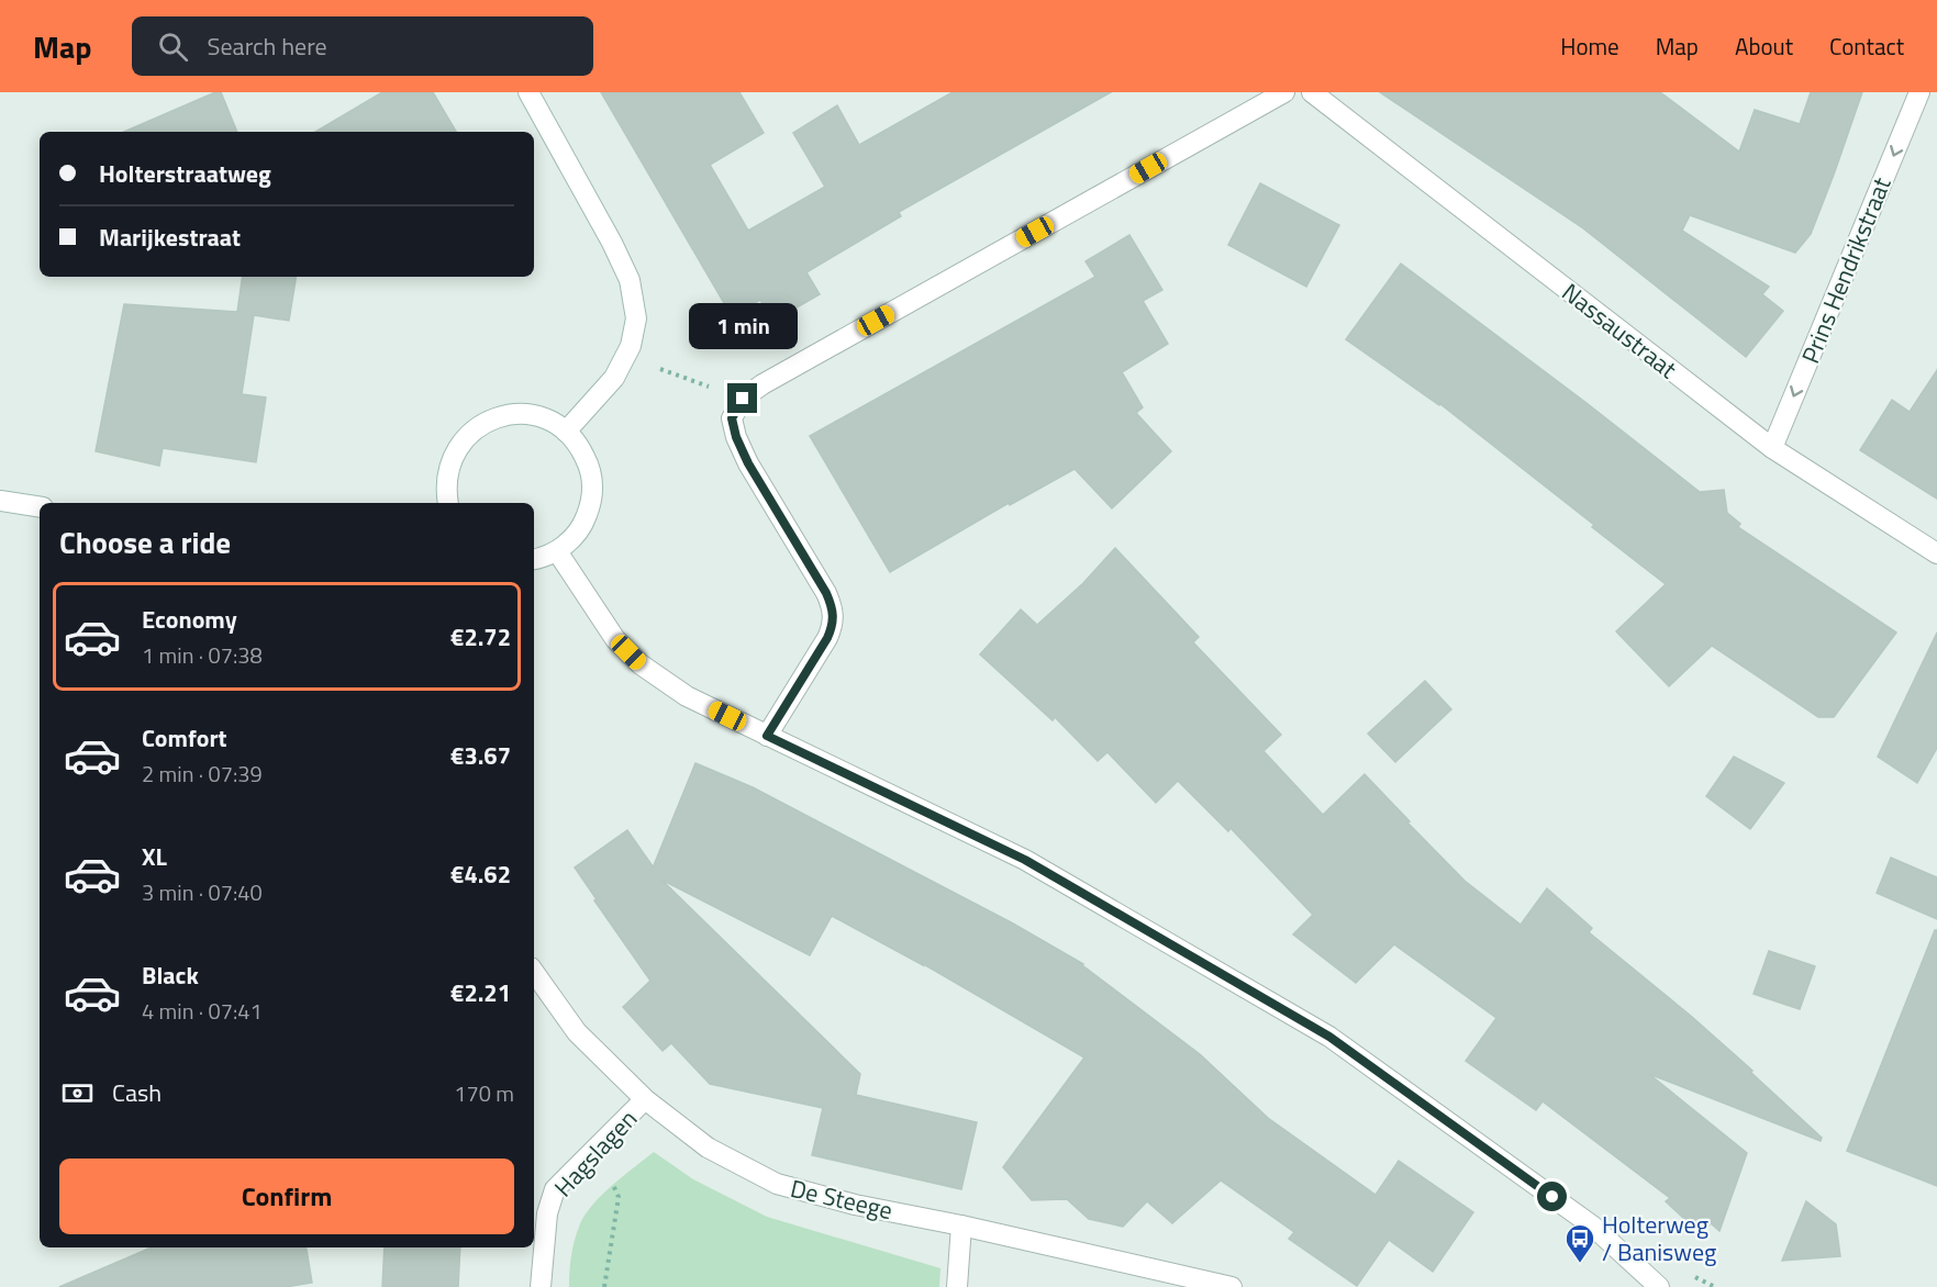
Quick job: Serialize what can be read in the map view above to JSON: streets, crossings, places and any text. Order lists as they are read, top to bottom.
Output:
{
  "streets": {
    "street": [
      "Prins Hendrikstraat",
      "Nassaustraat",
      "Hagslagen",
      "De Steege"
    ]
  },
  "crossings": [
    ["Prins Hendrikstraat", "Nassaustraat"],
    ["Hagslagen", "De Steege"]
  ],
  "one_way": ["Prins Hendrikstraat"],
  "places": {
    "bus stop": ["Holterweg / Banisweg"]
  },
  "page": {
    "header": "Map",
    "search": "Search here",
    "nav": [
      "Home",
      "Map",
      "About",
      "Contact"
    ],
    "banner": ["Holterstraatweg", "Marijkestraat"],
    "bubble": "1 min",
    "heading": "Choose a ride",
    "list": [
      {
        "name": "Economy",
        "note": "1 min · 07:38",
        "value": "€2.72"
      },
      {
        "name": "Comfort",
        "note": "2 min · 07:39",
        "value": "€3.67"
      },
      {
        "name": "XL",
        "note": "3 min · 07:40",
        "value": "€4.62"
      },
      {
        "name": "Black",
        "note": "4 min · 07:41",
        "value": "€2.21"
      }
    ],
    "pay": ["Cash", "170 m"],
    "buttons": "Confirm"
  }
}
